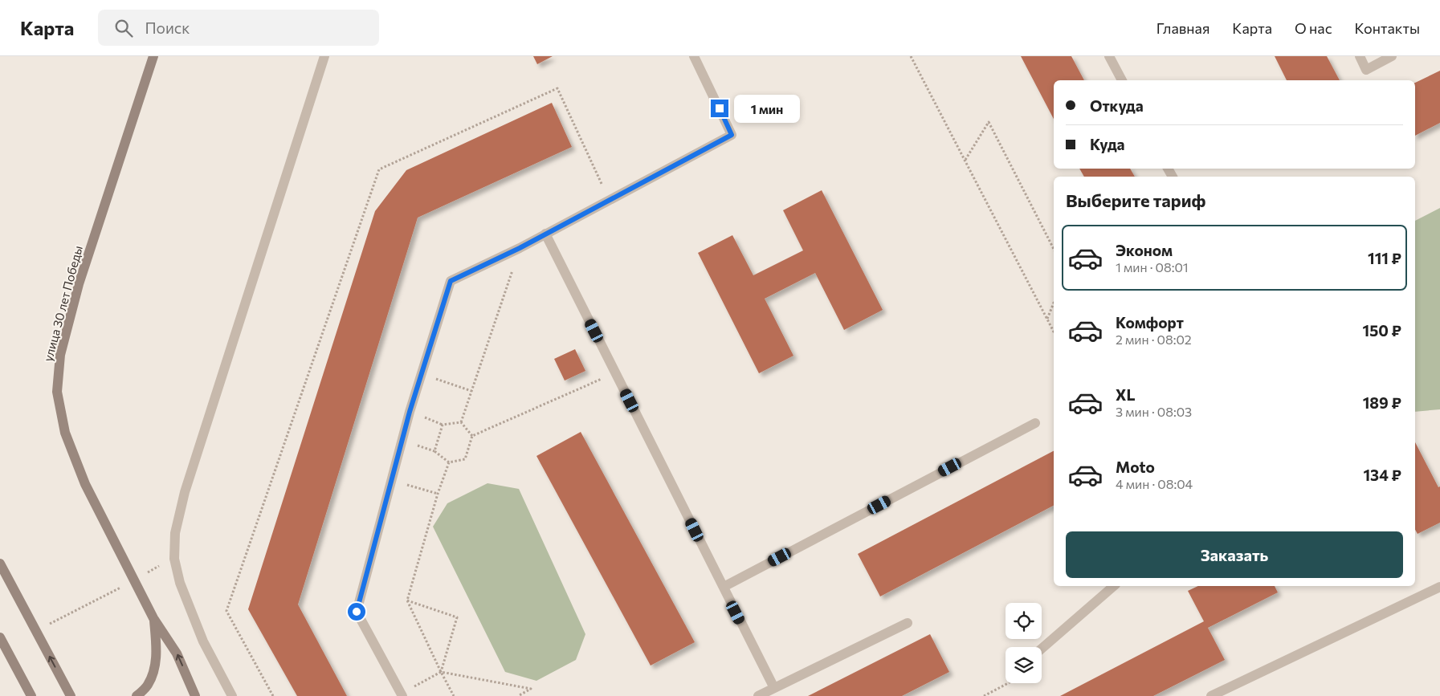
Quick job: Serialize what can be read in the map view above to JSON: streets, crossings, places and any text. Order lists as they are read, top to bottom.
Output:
{
  "streets": {
    "main road": ["улица 30 лет Победы"]
  },
  "page": {
    "header": "Карта",
    "search": "Поиск",
    "nav": [
      "Главная",
      "Карта",
      "О нас",
      "Контакты"
    ],
    "banner": ["Откуда", "Куда"],
    "bubble": "1 мин",
    "heading": "Выберите тариф",
    "list": [
      {
        "name": "Эконом",
        "note": "1 мин · 08:01",
        "value": "111 ₽"
      },
      {
        "name": "Комфорт",
        "note": "2 мин · 08:02",
        "value": "150 ₽"
      },
      {
        "name": "XL",
        "note": "3 мин · 08:03",
        "value": "189 ₽"
      },
      {
        "name": "Moto",
        "note": "4 мин · 08:04",
        "value": "134 ₽"
      }
    ],
    "buttons": "Заказать"
  }
}
